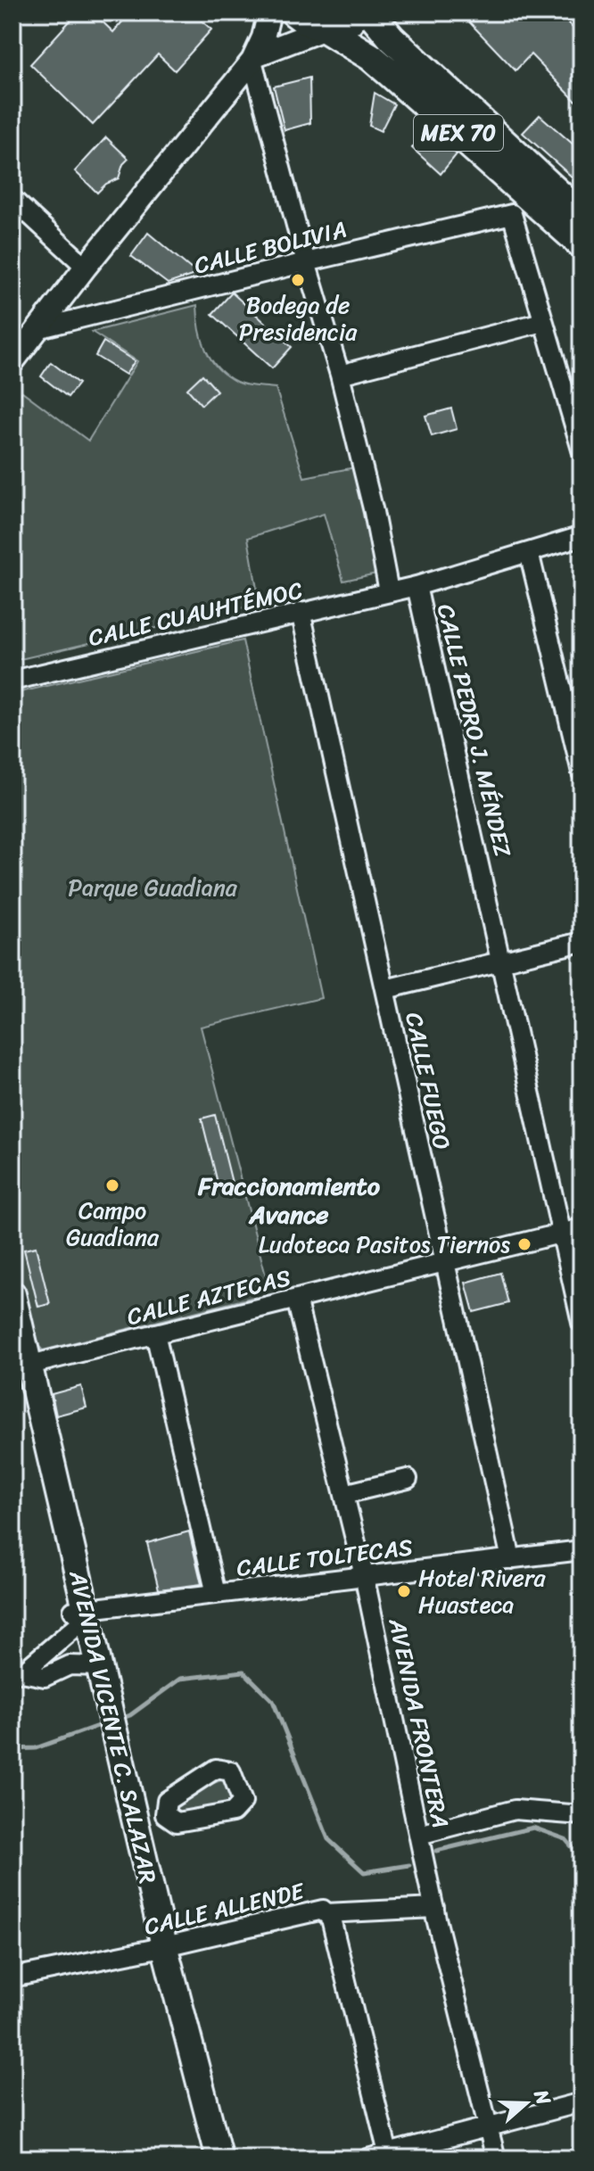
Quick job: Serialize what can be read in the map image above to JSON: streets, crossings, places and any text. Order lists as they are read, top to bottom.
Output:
{
  "streets": {
    "main road": ["MEX 70", "AVENIDA VICENTE C. SALAZAR"],
    "street": [
      "CALLE BOLIVIA",
      "CALLE CUAUHTÉMOC",
      "CALLE PEDRO J. MÉNDEZ",
      "CALLE FUEGO",
      "CALLE AZTECAS",
      "CALLE TOLTECAS",
      "AVENIDA FRONTERA",
      "CALLE ALLENDE"
    ]
  },
  "crossings": [
    ["MEX 70", "CALLE BOLIVIA"],
    ["CALLE CUAUHTÉMOC", "CALLE PEDRO J. MÉNDEZ"],
    ["CALLE CUAUHTÉMOC", "CALLE FUEGO"],
    ["CALLE PEDRO J. MÉNDEZ", "CALLE AZTECAS"],
    ["CALLE FUEGO", "CALLE AZTECAS"],
    ["CALLE FUEGO", "CALLE TOLTECAS"],
    ["CALLE AZTECAS", "AVENIDA FRONTERA"],
    ["CALLE AZTECAS", "AVENIDA VICENTE C. SALAZAR"],
    ["CALLE TOLTECAS", "AVENIDA FRONTERA"],
    ["CALLE TOLTECAS", "AVENIDA VICENTE C. SALAZAR"],
    ["AVENIDA VICENTE C. SALAZAR", "CALLE ALLENDE"]
  ],
  "districts": ["Fraccionamiento Avance"],
  "parks": ["Parque Guadiana"],
  "places": [
    "Bodega de Presidencia",
    "Campo Guadiana",
    "Ludoteca Pasitos Tiernos",
    "Hotel Rivera Huasteca"
  ],
  "north": "right"
}
